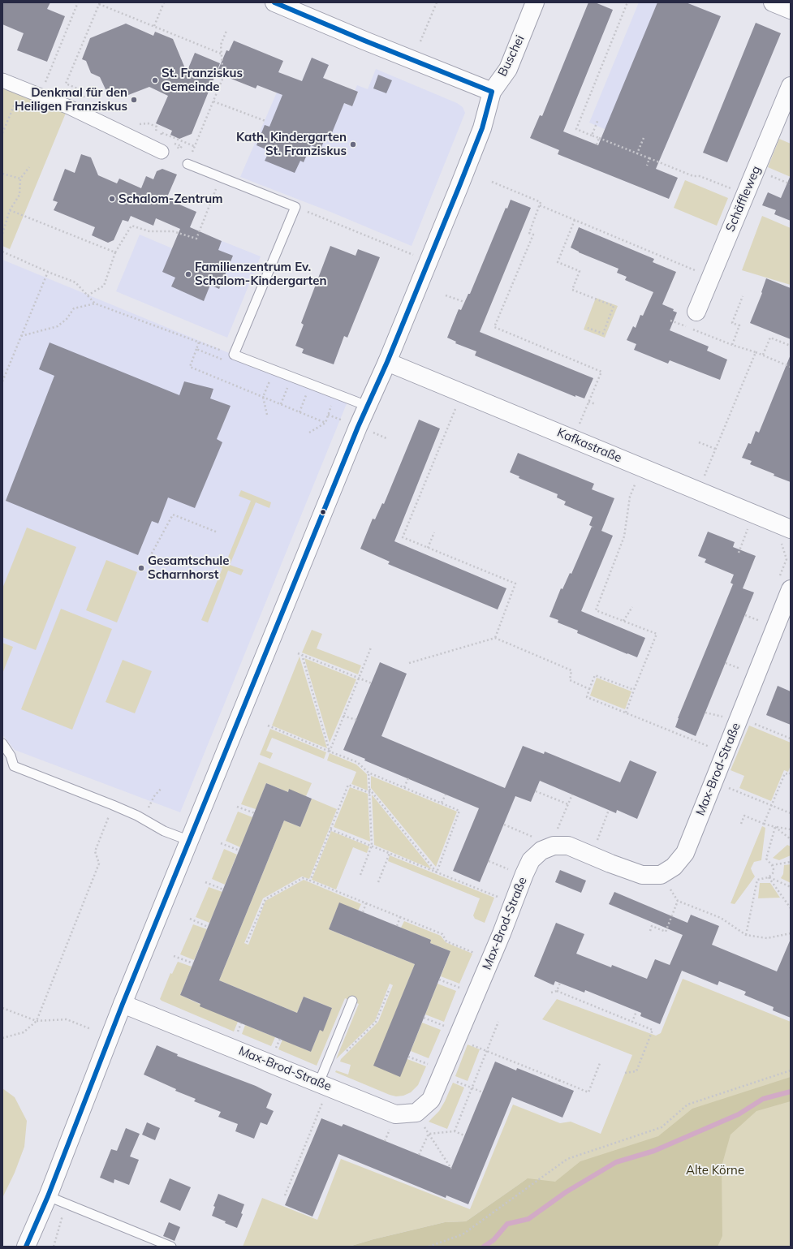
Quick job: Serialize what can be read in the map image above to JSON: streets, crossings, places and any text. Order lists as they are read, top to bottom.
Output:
{
  "streets": {
    "street": [
      "Buschei",
      "Schäffleweg",
      "Kafkastraße",
      "Max-Brod-Straße"
    ]
  },
  "crossings": [
    ["Buschei", "Kafkastraße"],
    ["Buschei", "Max-Brod-Straße"]
  ],
  "parks": ["Alte Körne"],
  "places": [
    "St. Franziskus Gemeinde",
    "Denkmal für den Heiligen Franziskus",
    "Kath. Kindergarten St. Franziskus",
    "Schalom-Zentrum",
    "Familienzentrum Ev. Schalom-Kindergarten",
    "Gesamtschule Scharnhorst"
  ]
}
